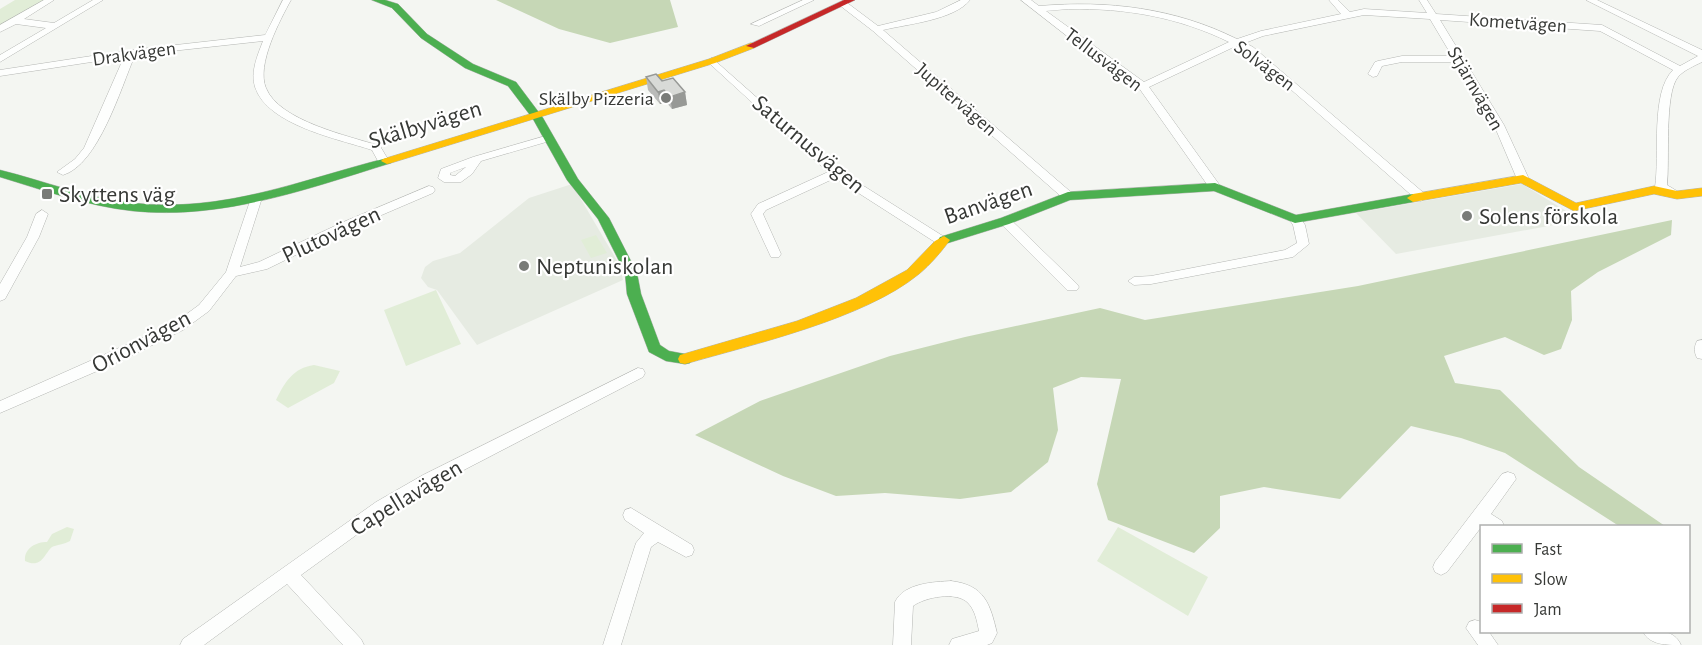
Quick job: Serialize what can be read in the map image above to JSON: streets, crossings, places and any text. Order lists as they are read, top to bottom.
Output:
{
  "streets": {
    "street": [
      "Kometvägen",
      "Drakvägen",
      "Tellusvägen",
      "Solvägen",
      "Stjärnvägen",
      "Jupitervägen",
      "Skälbyvägen",
      "Saturnusvägen",
      "Banvägen",
      "Plutovägen",
      "Orionvägen",
      "Capellavägen"
    ]
  },
  "crossings": [
    ["Kometvägen", "Tellusvägen"],
    ["Kometvägen", "Solvägen"],
    ["Kometvägen", "Stjärnvägen"],
    ["Tellusvägen", "Solvägen"],
    ["Tellusvägen", "Banvägen"],
    ["Jupitervägen", "Skälbyvägen"],
    ["Jupitervägen", "Banvägen"],
    ["Skälbyvägen", "Saturnusvägen"],
    ["Skälbyvägen", "Orionvägen"],
    ["Saturnusvägen", "Banvägen"],
    ["Plutovägen", "Orionvägen"]
  ],
  "places": {
    "other": ["Skälby Pizzeria", "Solens förskola", "Neptuniskolan"],
    "transit": ["Skyttens väg"]
  },
  "legend": ["Fast", "Slow", "Jam"]
}
